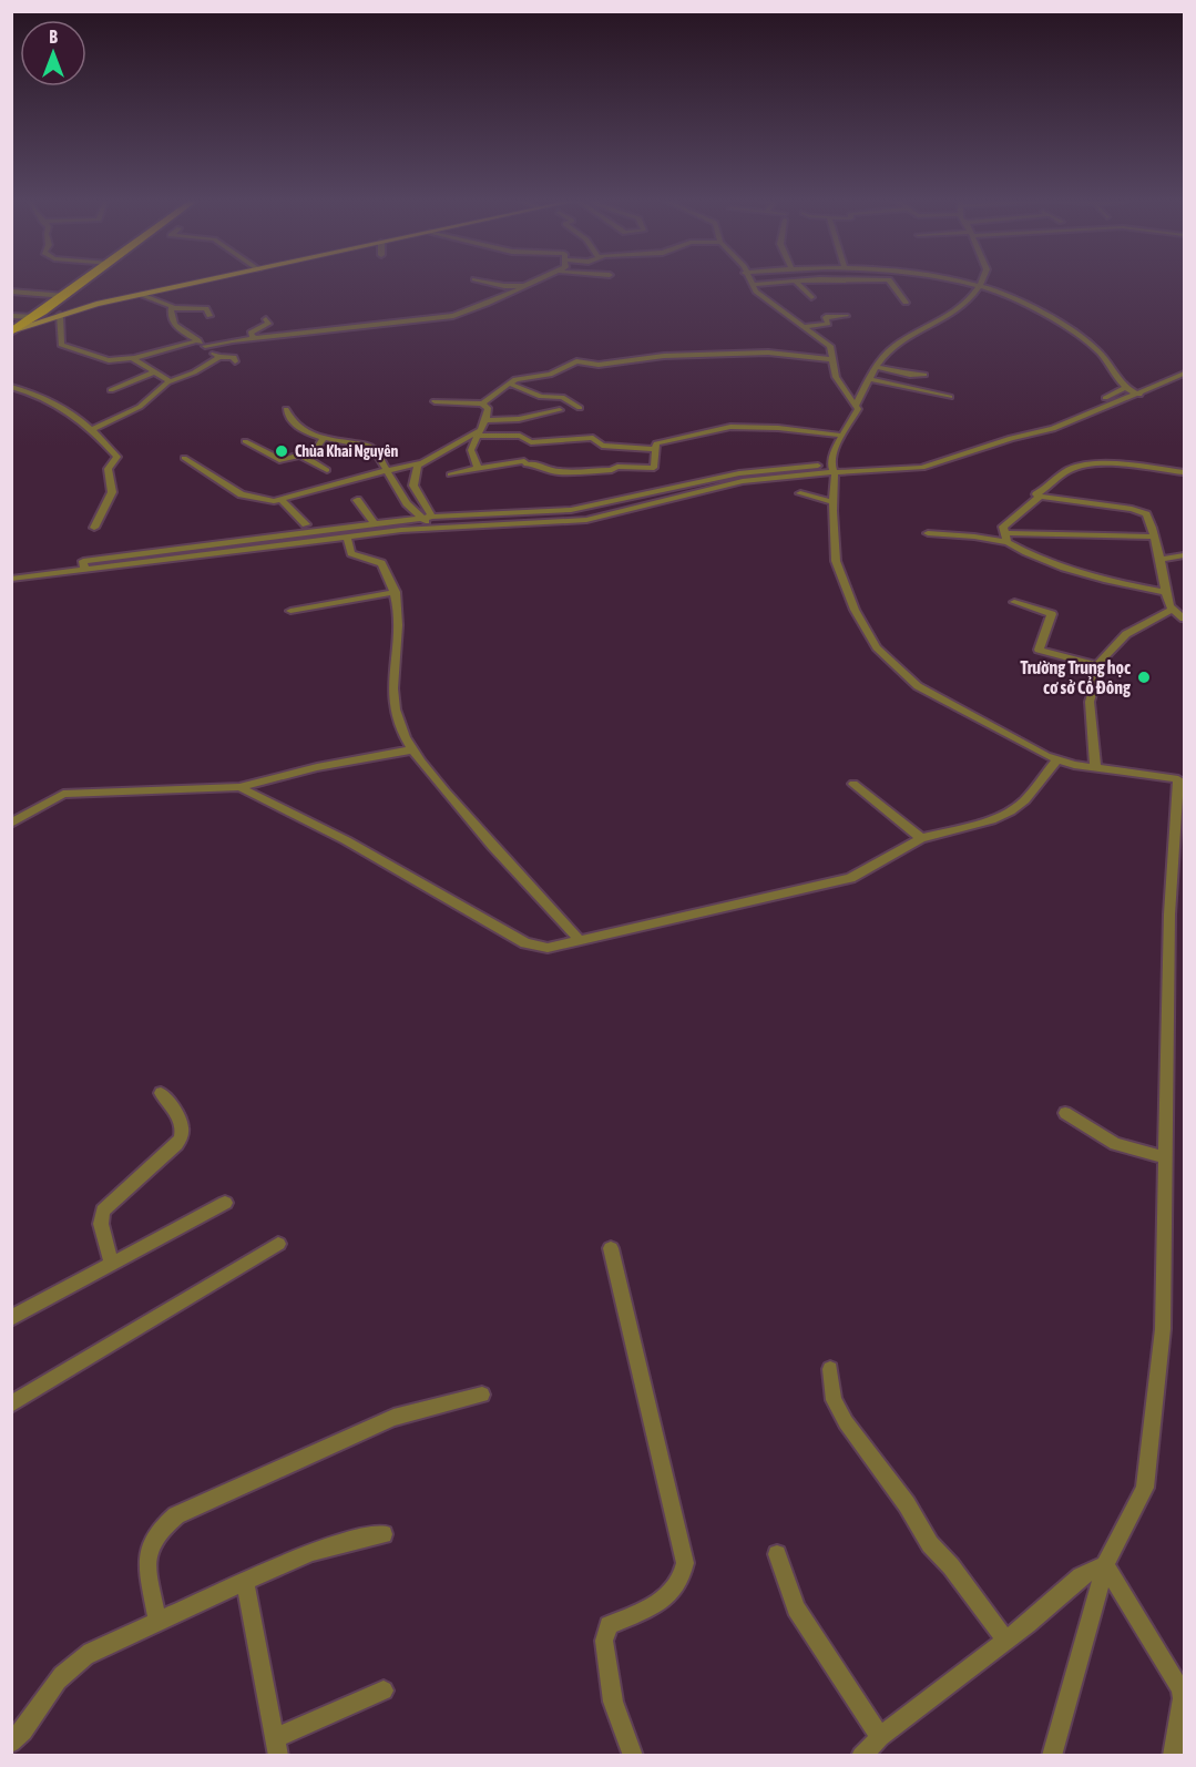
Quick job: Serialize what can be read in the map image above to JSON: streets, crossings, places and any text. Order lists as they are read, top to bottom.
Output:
{
  "places": ["Chùa Khai Nguyên", "Trường Trung học cơ sở Cổ Đông"],
  "north": "top"
}
